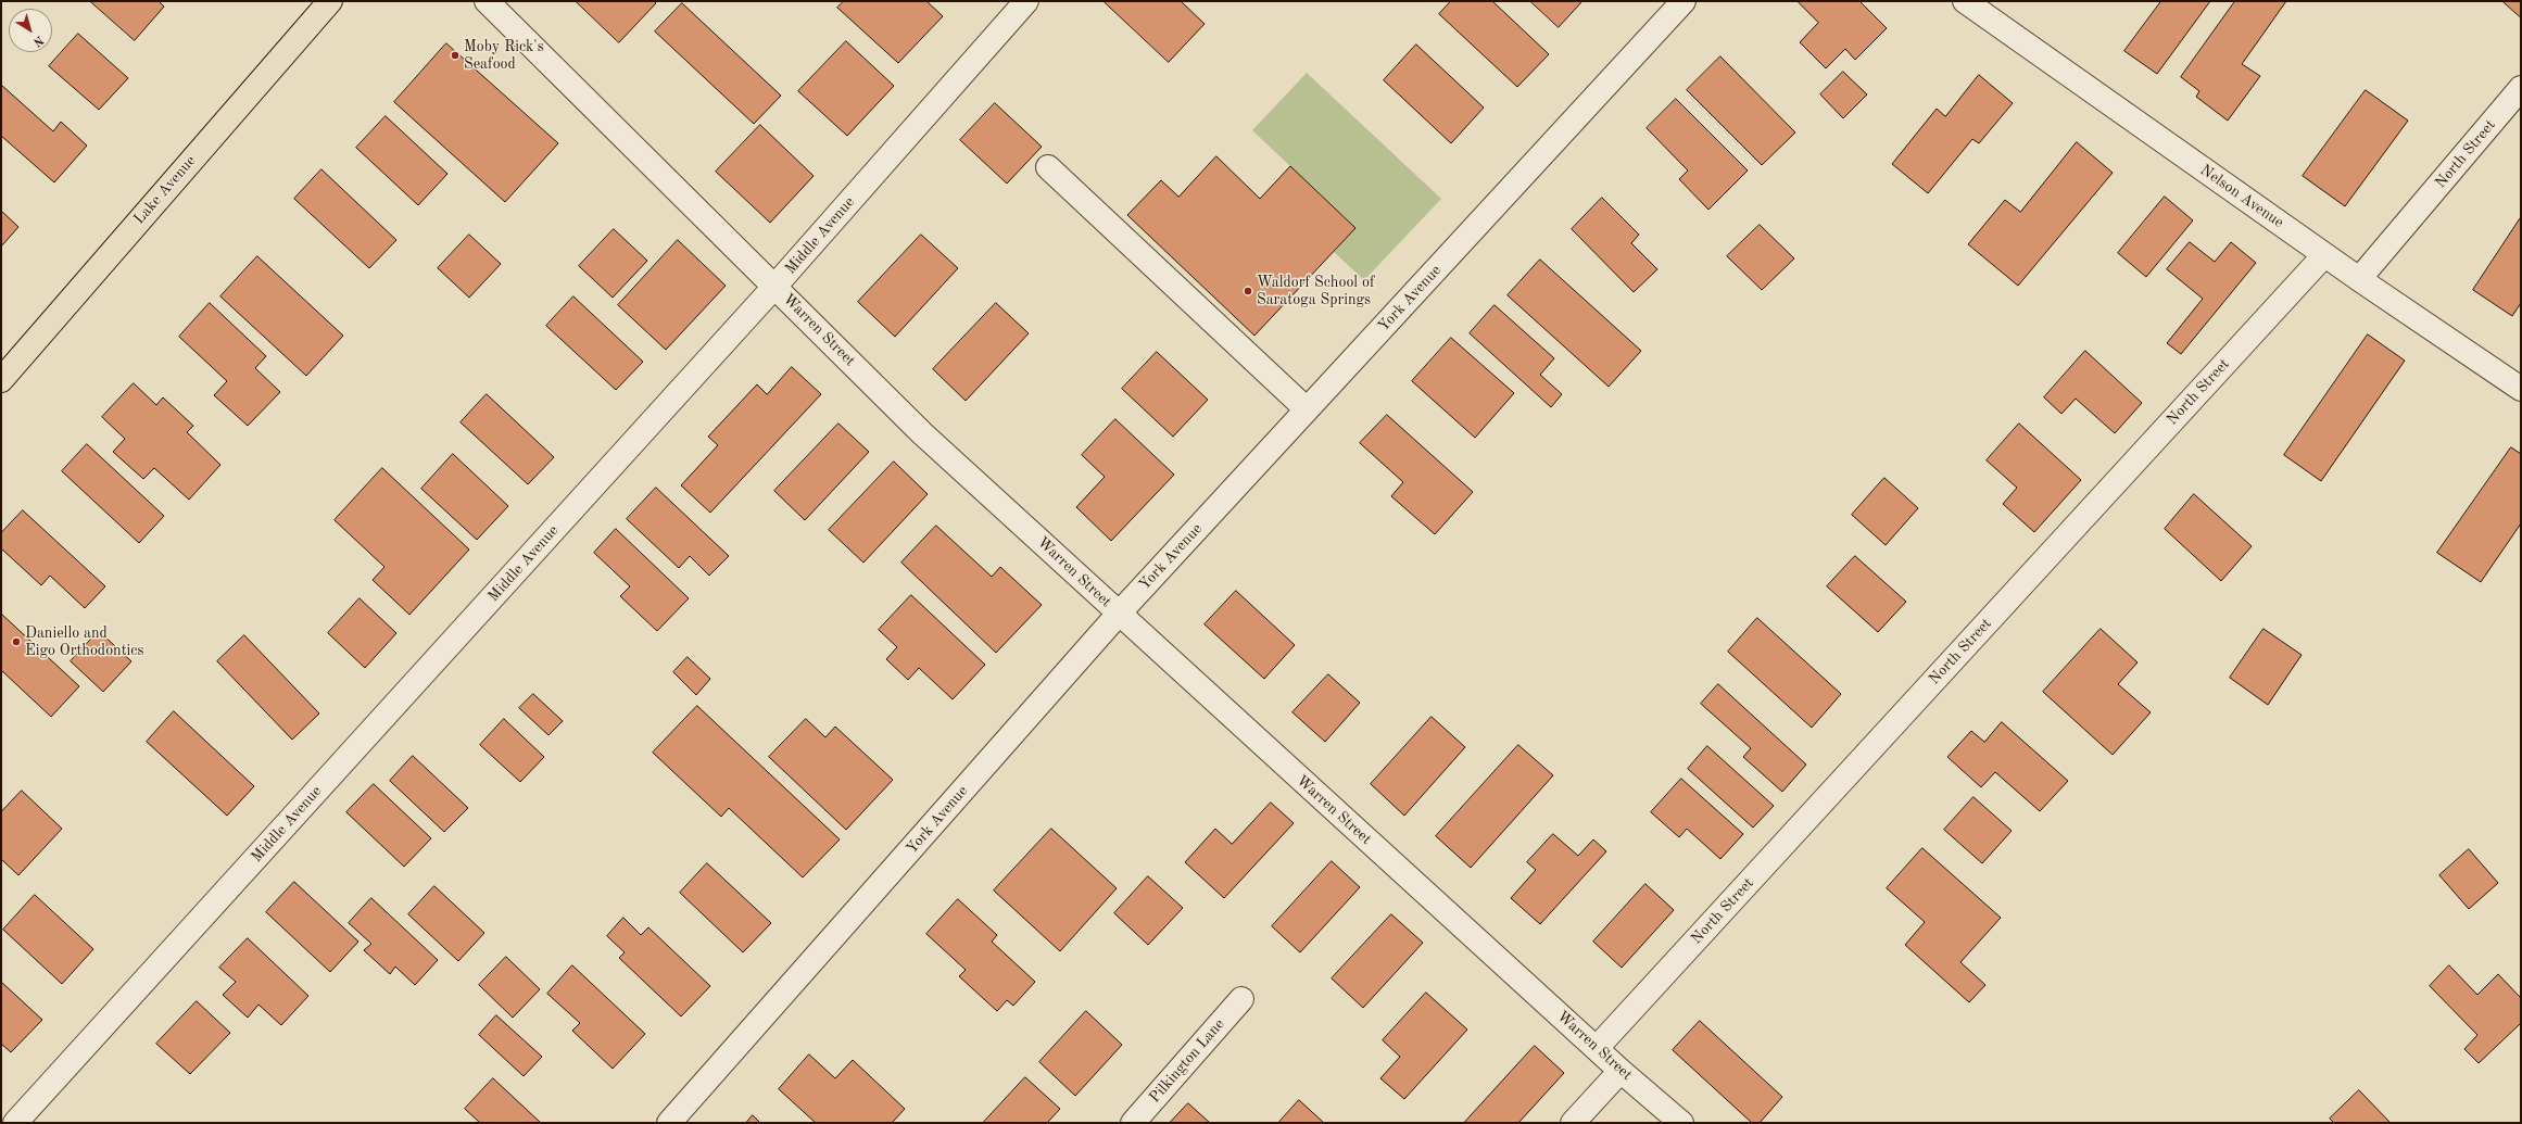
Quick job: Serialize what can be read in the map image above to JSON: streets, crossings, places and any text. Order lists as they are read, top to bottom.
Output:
{
  "streets": {
    "main road": ["Lake Avenue"],
    "street": [
      "North Street",
      "Nelson Avenue",
      "Middle Avenue",
      "York Avenue",
      "Warren Street",
      "Pilkington Lane"
    ]
  },
  "crossings": [
    ["North Street", "Nelson Avenue"],
    ["North Street", "Warren Street"],
    ["Middle Avenue", "Warren Street"],
    ["York Avenue", "Warren Street"]
  ],
  "places": ["Moby Rick's Seafood", "Waldorf School of Saratoga Springs", "Daniello and Eigo Orthodontics"],
  "north": "bottom right"
}
